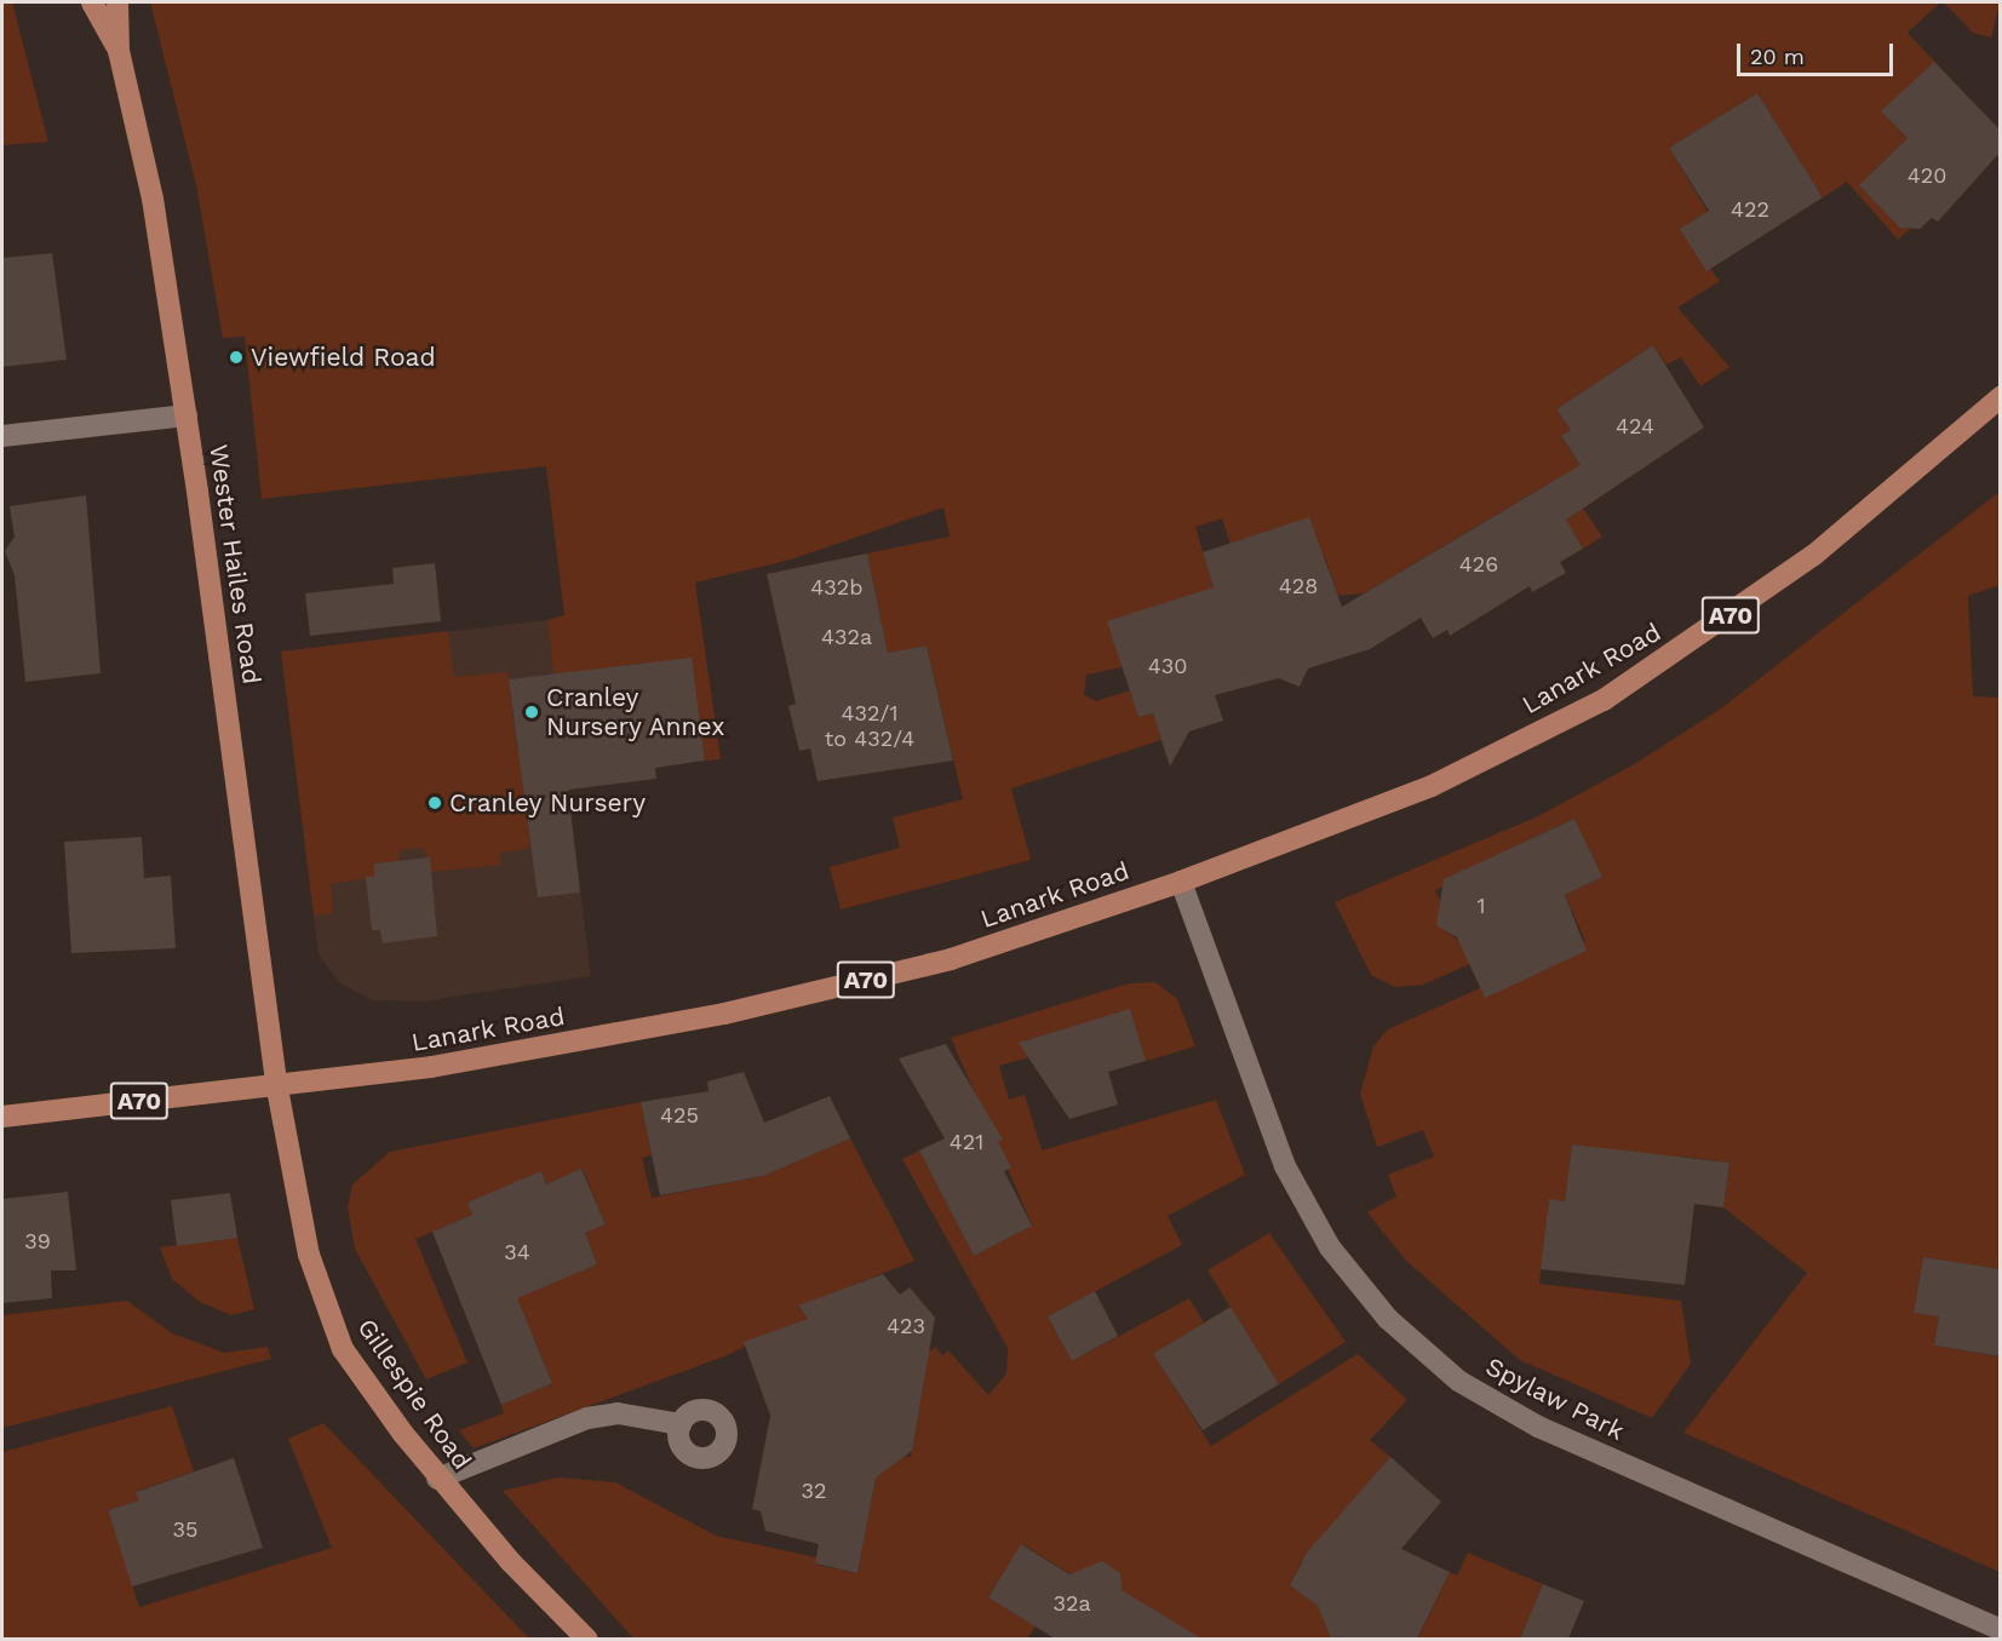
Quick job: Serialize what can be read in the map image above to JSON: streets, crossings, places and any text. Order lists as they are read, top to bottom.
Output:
{
  "streets": {
    "main road": [
      "Wester Hailes Road",
      "A70",
      "Lanark Road",
      "Gillespie Road"
    ],
    "street": ["Spylaw Park"]
  },
  "crossings": [
    ["Wester Hailes Road", "Lanark Road"],
    ["Wester Hailes Road", "Gillespie Road"],
    ["Lanark Road", "Gillespie Road"],
    ["Lanark Road", "Spylaw Park"]
  ],
  "places": ["Viewfield Road", "Cranley Nursery Annex", "Cranley Nursery"],
  "house_numbers": [
    "420",
    "422",
    "424",
    "426",
    "428",
    "432b",
    "432a",
    "430",
    "432/1 to 432/4",
    "1",
    "425",
    "421",
    "39",
    "34",
    "423",
    "32",
    "35",
    "32a"
  ],
  "scale_bar": "20 m"
}
